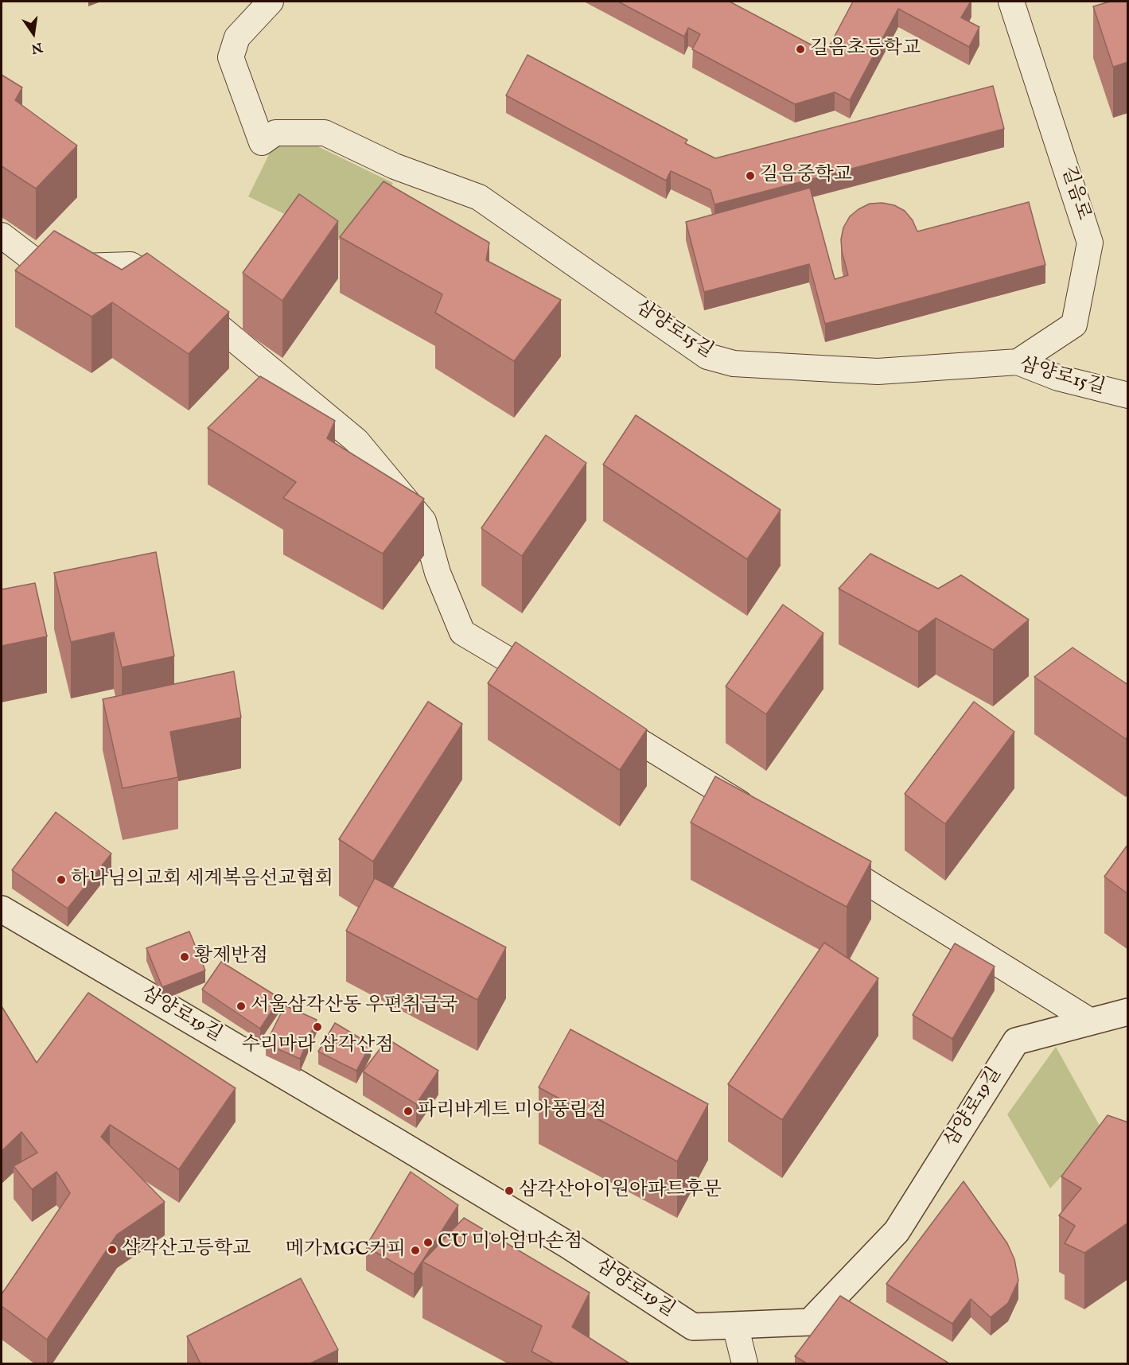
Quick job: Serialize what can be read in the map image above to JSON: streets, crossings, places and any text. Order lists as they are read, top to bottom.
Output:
{
  "streets": {
    "street": ["길음로", "삼양로15길", "삼양로19길"]
  },
  "crossings": [
    ["길음로", "삼양로15길"]
  ],
  "places": [
    "길음초등학교",
    "길음중학교",
    "하나님의교회 세계복음선교협회",
    "황제반점",
    "서울삼각산동 우편취급국",
    "수리마라 삼각산점",
    "파리바게트 미아풍림점",
    "삼각산아이원아파트후문",
    "CU 미아엄마손점",
    "삼각산고등학교",
    "메가MGC커피"
  ],
  "north": "bottom"
}
